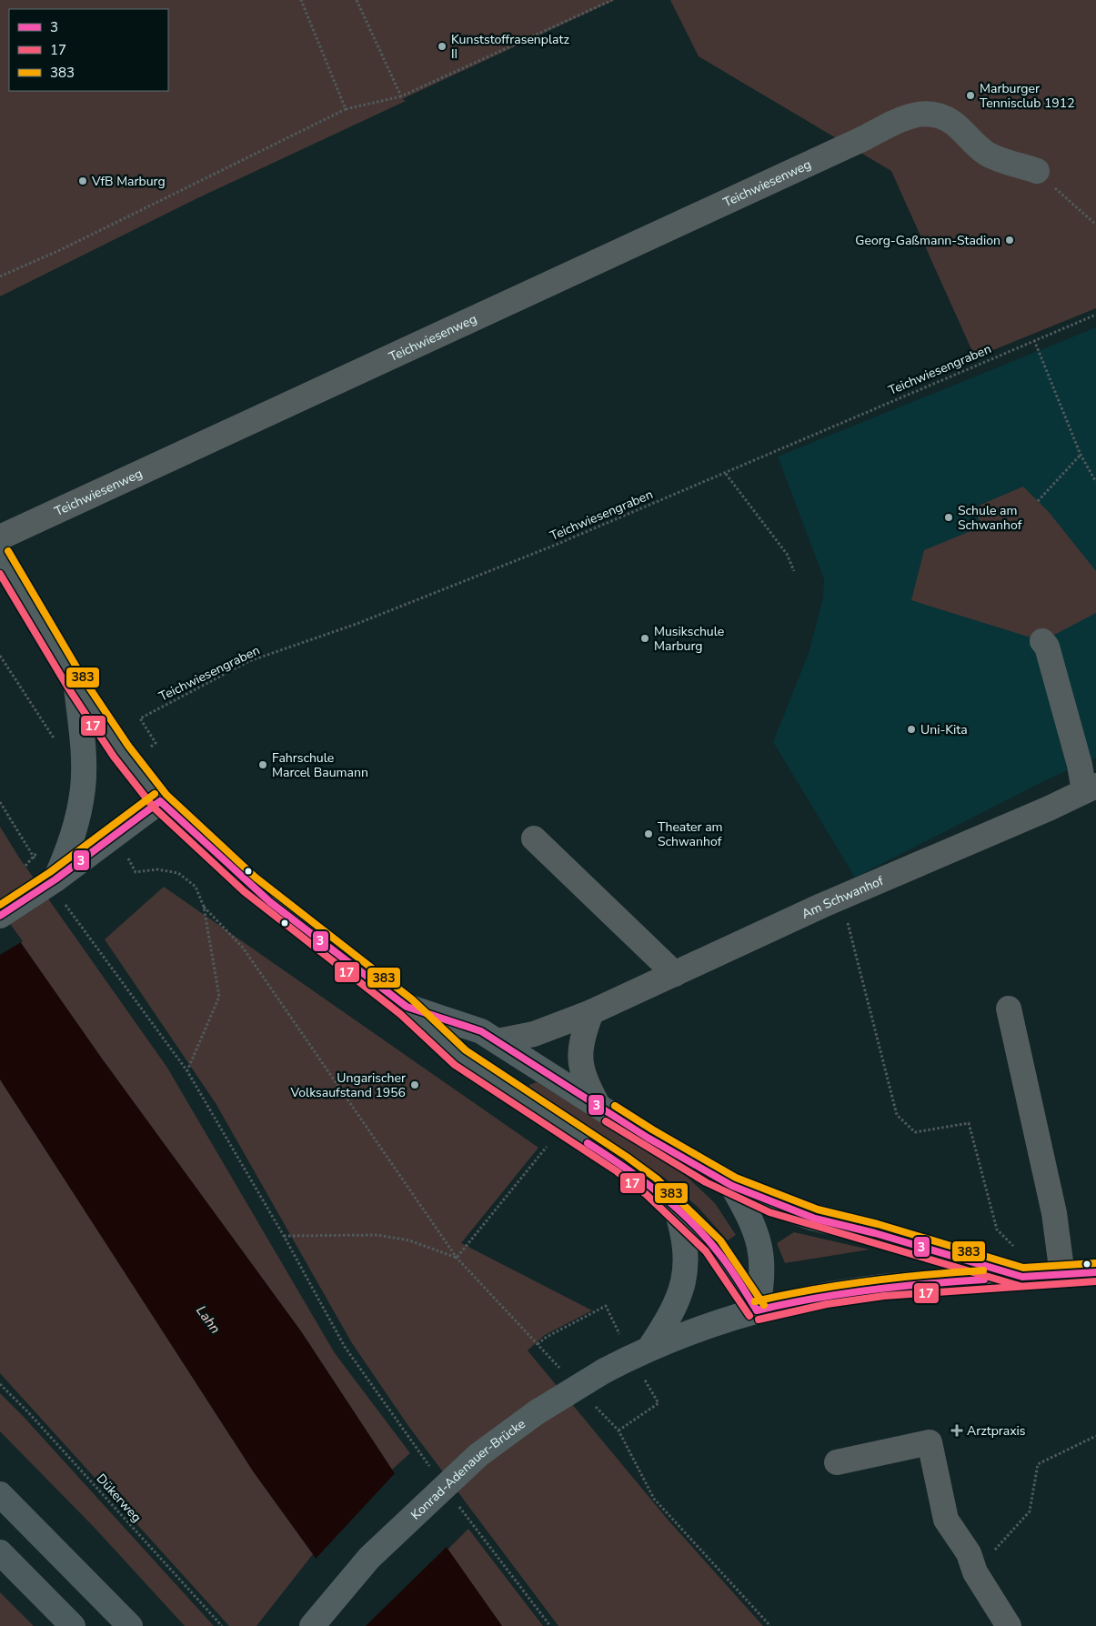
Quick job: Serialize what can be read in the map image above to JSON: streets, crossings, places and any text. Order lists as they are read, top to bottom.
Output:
{
  "streets": {
    "main road": ["Konrad-Adenauer-Brücke"],
    "street": ["Teichwiesenweg", "Am Schwanhof"],
    "path": ["Teichwiesengraben", "Dükerweg"]
  },
  "water": ["Lahn"],
  "places": {
    "other": [
      "Kunststoffrasenplatz II",
      "Marburger Tennisclub 1912",
      "VfB Marburg",
      "Georg-Gaßmann-Stadion",
      "Schule am Schwanhof",
      "Musikschule Marburg",
      "Uni-Kita",
      "Fahrschule Marcel Baumann",
      "Theater am Schwanhof",
      "Ungarischer Volksaufstand 1956"
    ],
    "health": ["Arztpraxis"]
  },
  "lines": ["transit line 383", "transit line 17", "transit line 3"],
  "legend": ["3", "17", "383"]
}
